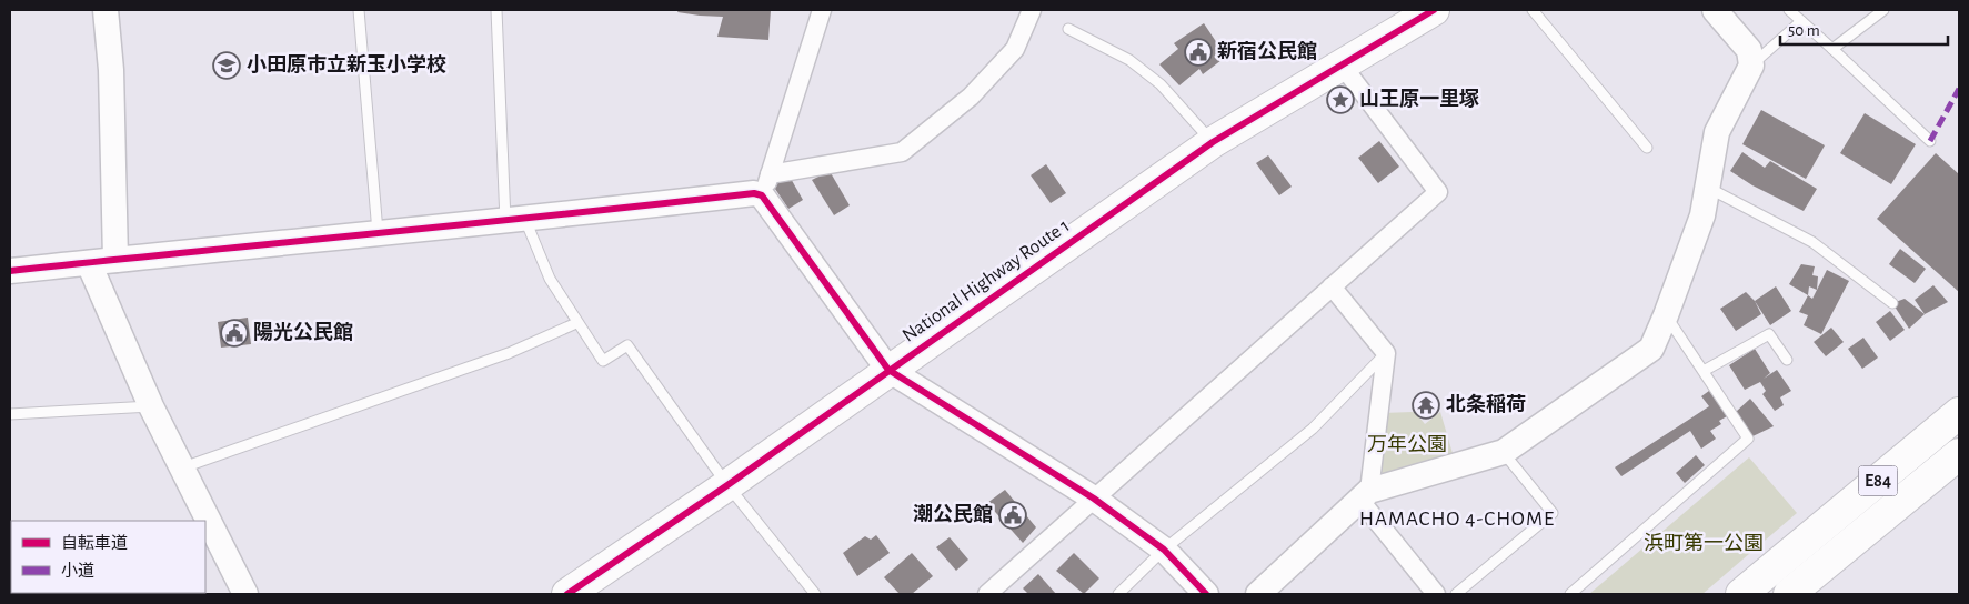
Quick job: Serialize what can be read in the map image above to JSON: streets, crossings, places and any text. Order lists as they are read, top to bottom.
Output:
{
  "streets": {
    "highway": ["National Highway Route 1", "E84"]
  },
  "districts": ["HAMACHO 4-CHOME"],
  "parks": ["万年公園", "浜町第一公園"],
  "places": {
    "public building": ["新宿公民館", "陽光公民館", "潮公民館"],
    "school or university": ["小田原市立新玉小学校"],
    "place": ["山王原一里塚"],
    "temple": ["北条稲荷"]
  },
  "legend": ["自転車道", "小道"],
  "scale_bar": "50 m"
}
